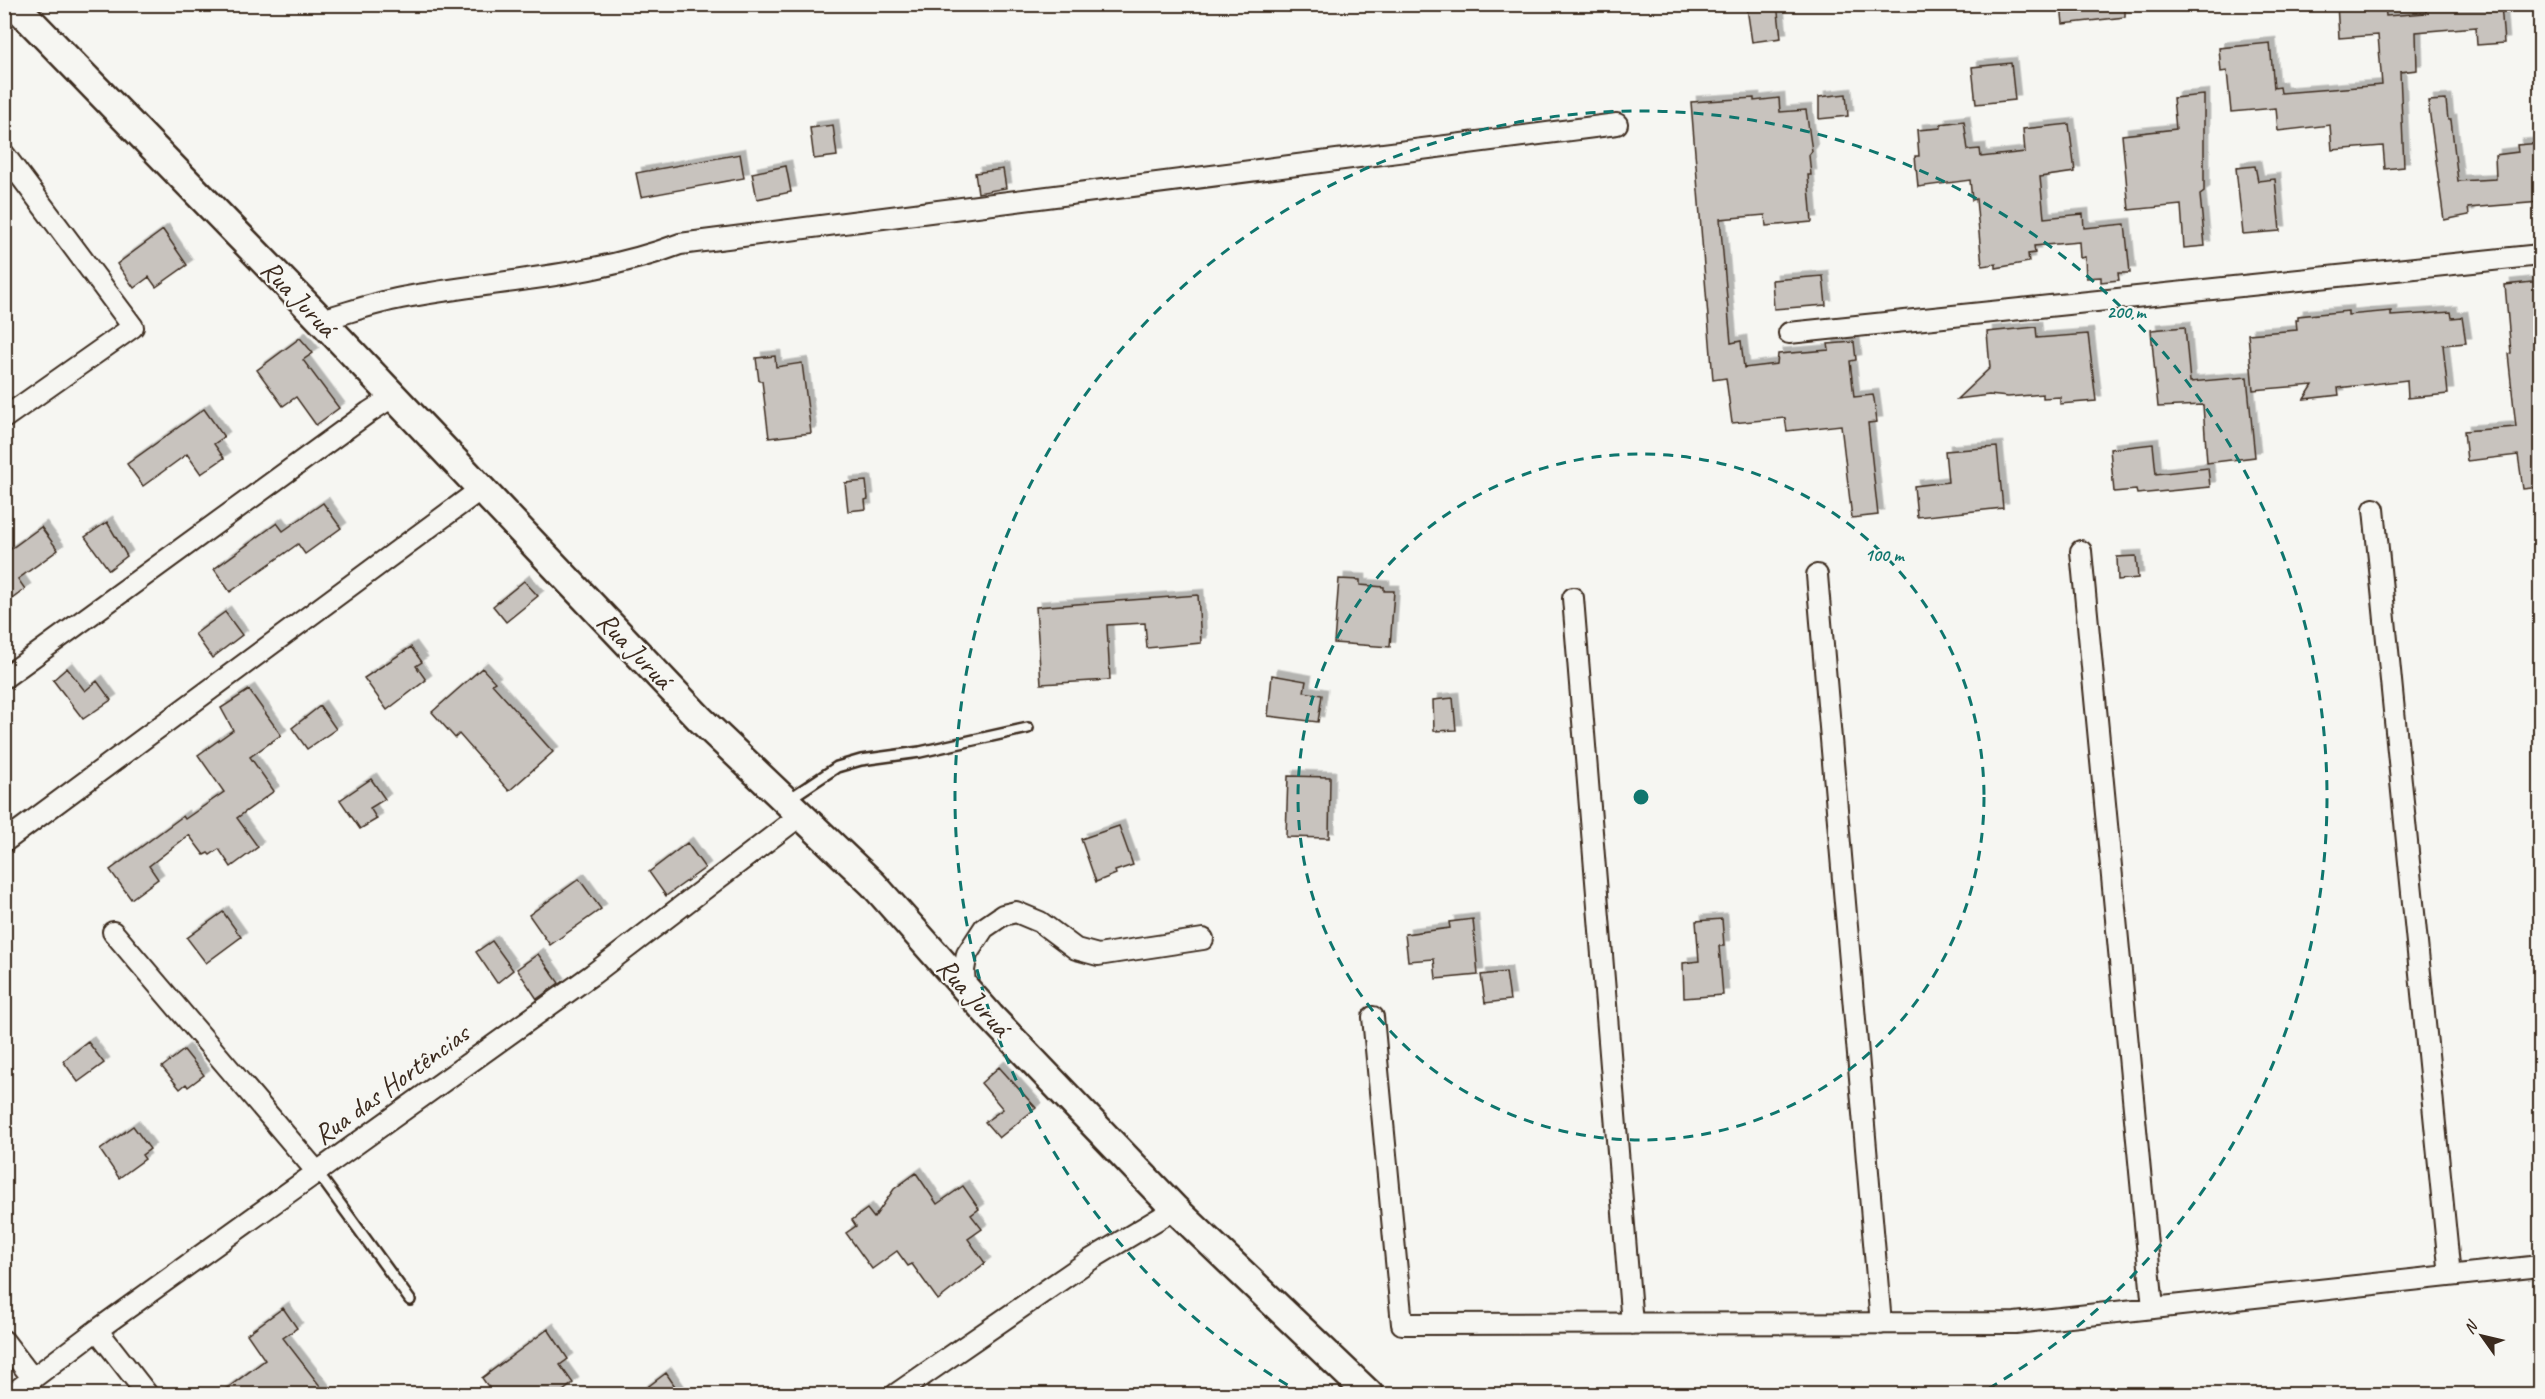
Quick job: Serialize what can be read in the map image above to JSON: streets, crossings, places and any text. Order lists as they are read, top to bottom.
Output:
{
  "streets": {
    "street": ["Rua Juruá", "Rua das Hortências"]
  },
  "crossings": [
    ["Rua Juruá", "Rua das Hortências"]
  ],
  "north": "top left",
  "rings": ["200 m", "100 m"]
}
